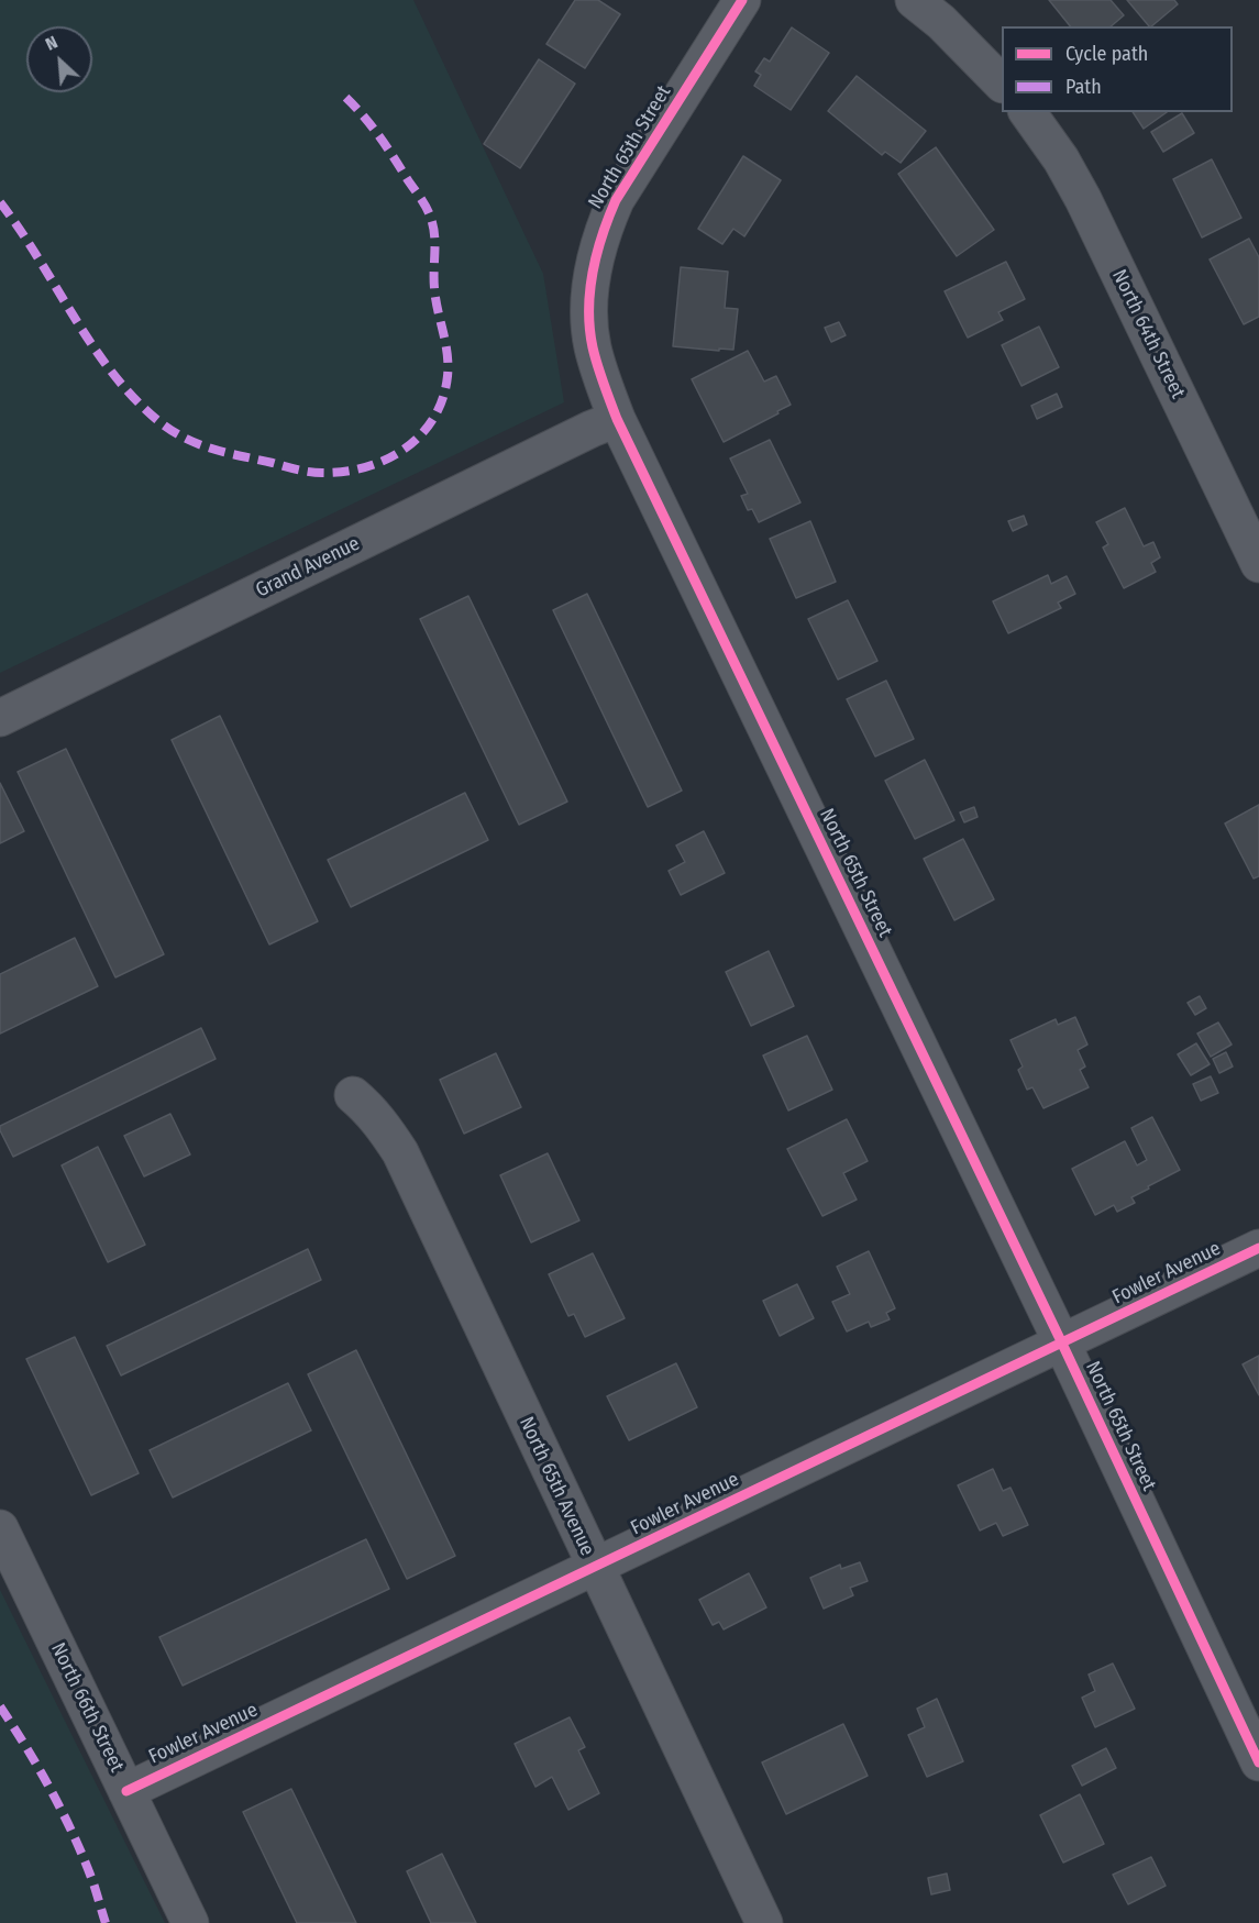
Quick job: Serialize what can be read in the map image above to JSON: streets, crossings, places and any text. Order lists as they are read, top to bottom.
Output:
{
  "streets": {
    "street": [
      "North 65th Street",
      "North 64th Street",
      "Grand Avenue",
      "Fowler Avenue",
      "North 65th Avenue",
      "North 66th Street"
    ]
  },
  "crossings": [
    ["North 65th Street", "Grand Avenue"],
    ["North 65th Street", "Fowler Avenue"],
    ["Fowler Avenue", "North 65th Avenue"],
    ["Fowler Avenue", "North 66th Street"]
  ],
  "legend": ["Cycle path", "Path"],
  "north": "top left"
}
